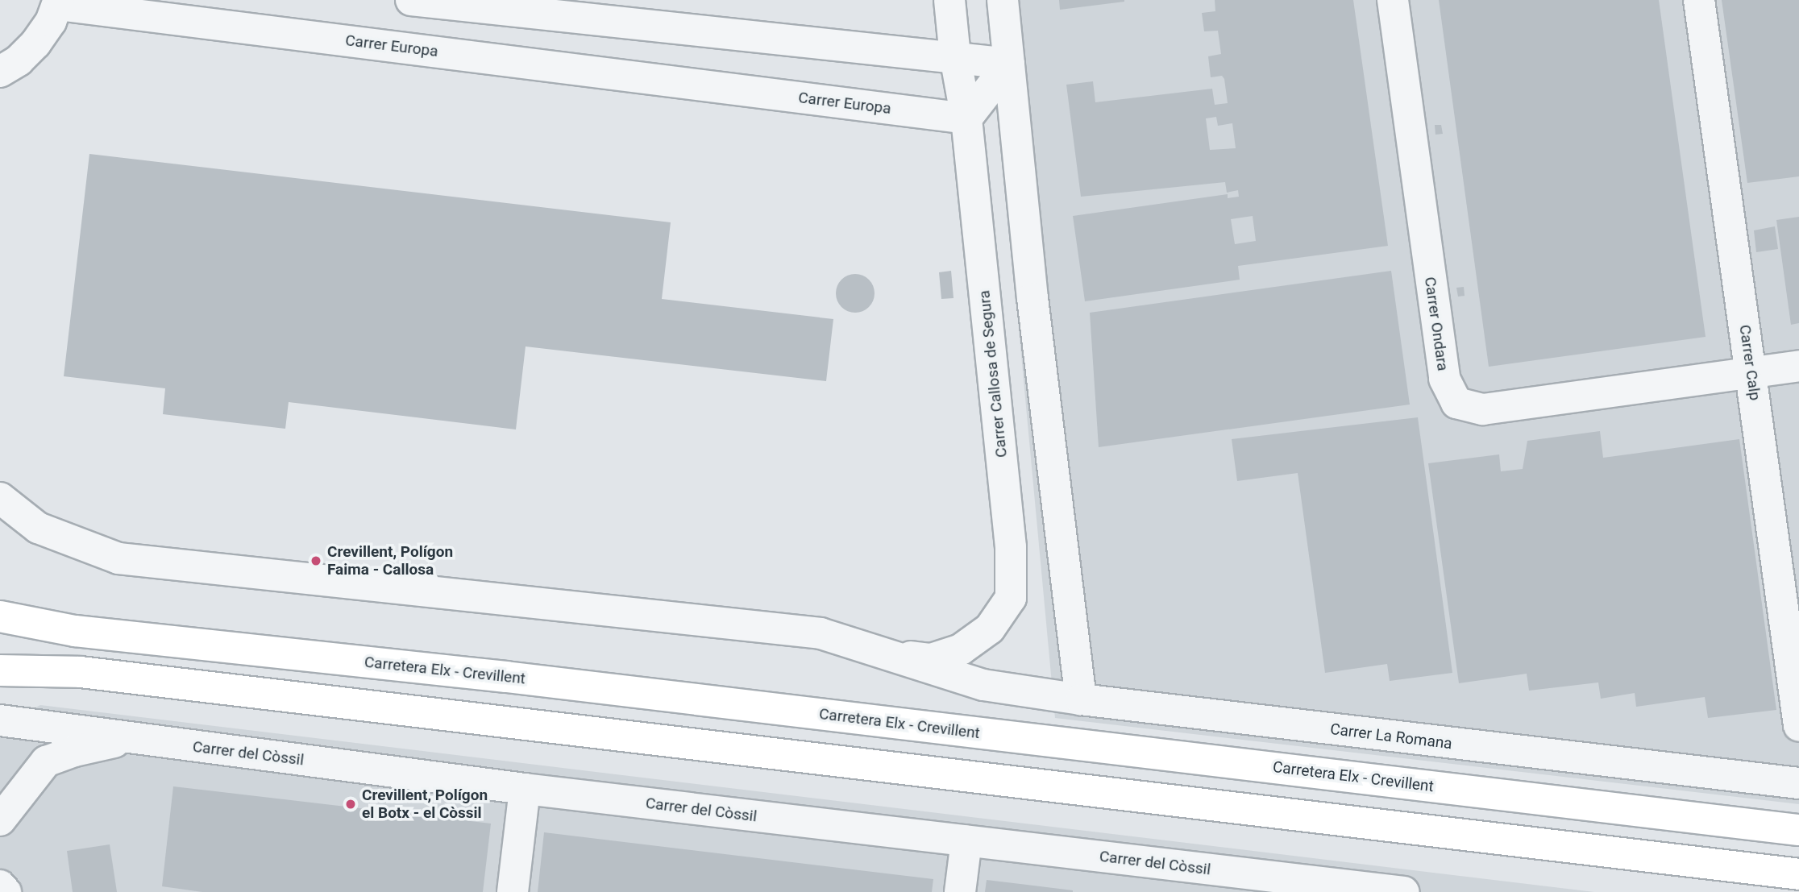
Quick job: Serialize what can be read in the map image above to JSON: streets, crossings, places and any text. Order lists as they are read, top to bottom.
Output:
{
  "streets": {
    "highway": ["Carretera Elx - Crevillent"],
    "street": [
      "Carrer Europa",
      "Carrer Ondara",
      "Carrer Calp",
      "Carrer Callosa de Segura",
      "Carrer La Romana",
      "Carrer del Còssil"
    ]
  },
  "crossings": [
    ["Carrer Europa", "Carrer Callosa de Segura"],
    ["Carrer Ondara", "Carrer Calp"],
    ["Carrer Callosa de Segura", "Carrer La Romana"]
  ],
  "places": ["Crevillent, Polígon Faima - Callosa", "Crevillent, Polígon el Botx - el Còssil"]
}
